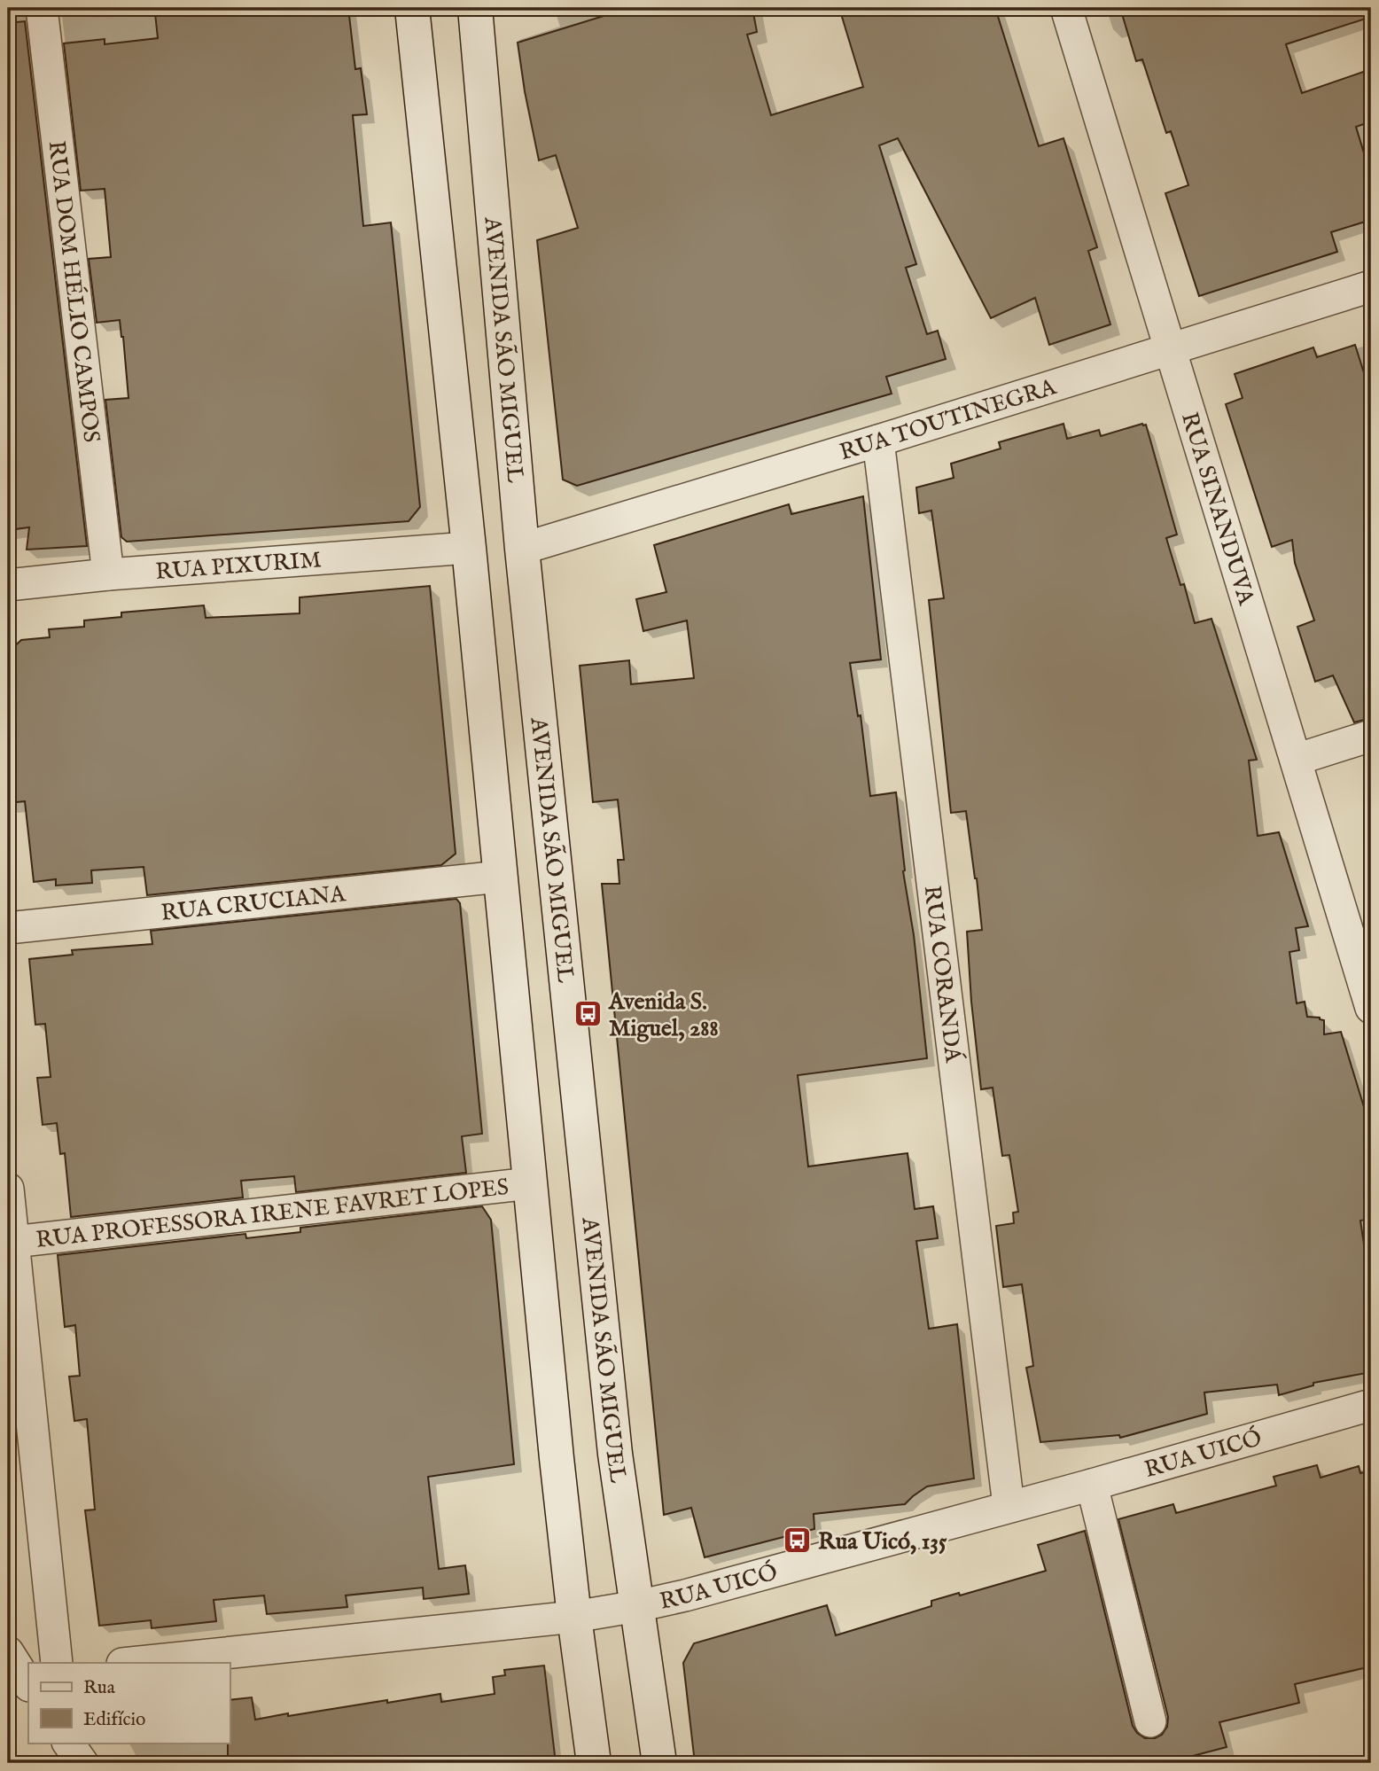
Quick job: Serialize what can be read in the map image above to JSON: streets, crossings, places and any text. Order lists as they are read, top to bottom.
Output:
{
  "streets": {
    "main road": ["AVENIDA SÃO MIGUEL"],
    "street": [
      "RUA DOM HÉLIO CAMPOS",
      "RUA TOUTINEGRA",
      "RUA SINANDUVA",
      "RUA PIXURIM",
      "RUA CRUCIANA",
      "RUA CORANDÁ",
      "RUA PROFESSORA IRENE FAVRET LOPES",
      "RUA UICÓ"
    ]
  },
  "crossings": [
    ["RUA DOM HÉLIO CAMPOS", "RUA PIXURIM"],
    ["AVENIDA SÃO MIGUEL", "RUA TOUTINEGRA"],
    ["AVENIDA SÃO MIGUEL", "RUA UICÓ"],
    ["RUA TOUTINEGRA", "RUA SINANDUVA"],
    ["RUA TOUTINEGRA", "RUA CORANDÁ"],
    ["RUA CORANDÁ", "RUA UICÓ"]
  ],
  "places": {
    "bus stop": ["Avenida S. Miguel, 288", "Rua Uicó, 135"]
  },
  "legend": ["Rua", "Edifício"]
}
